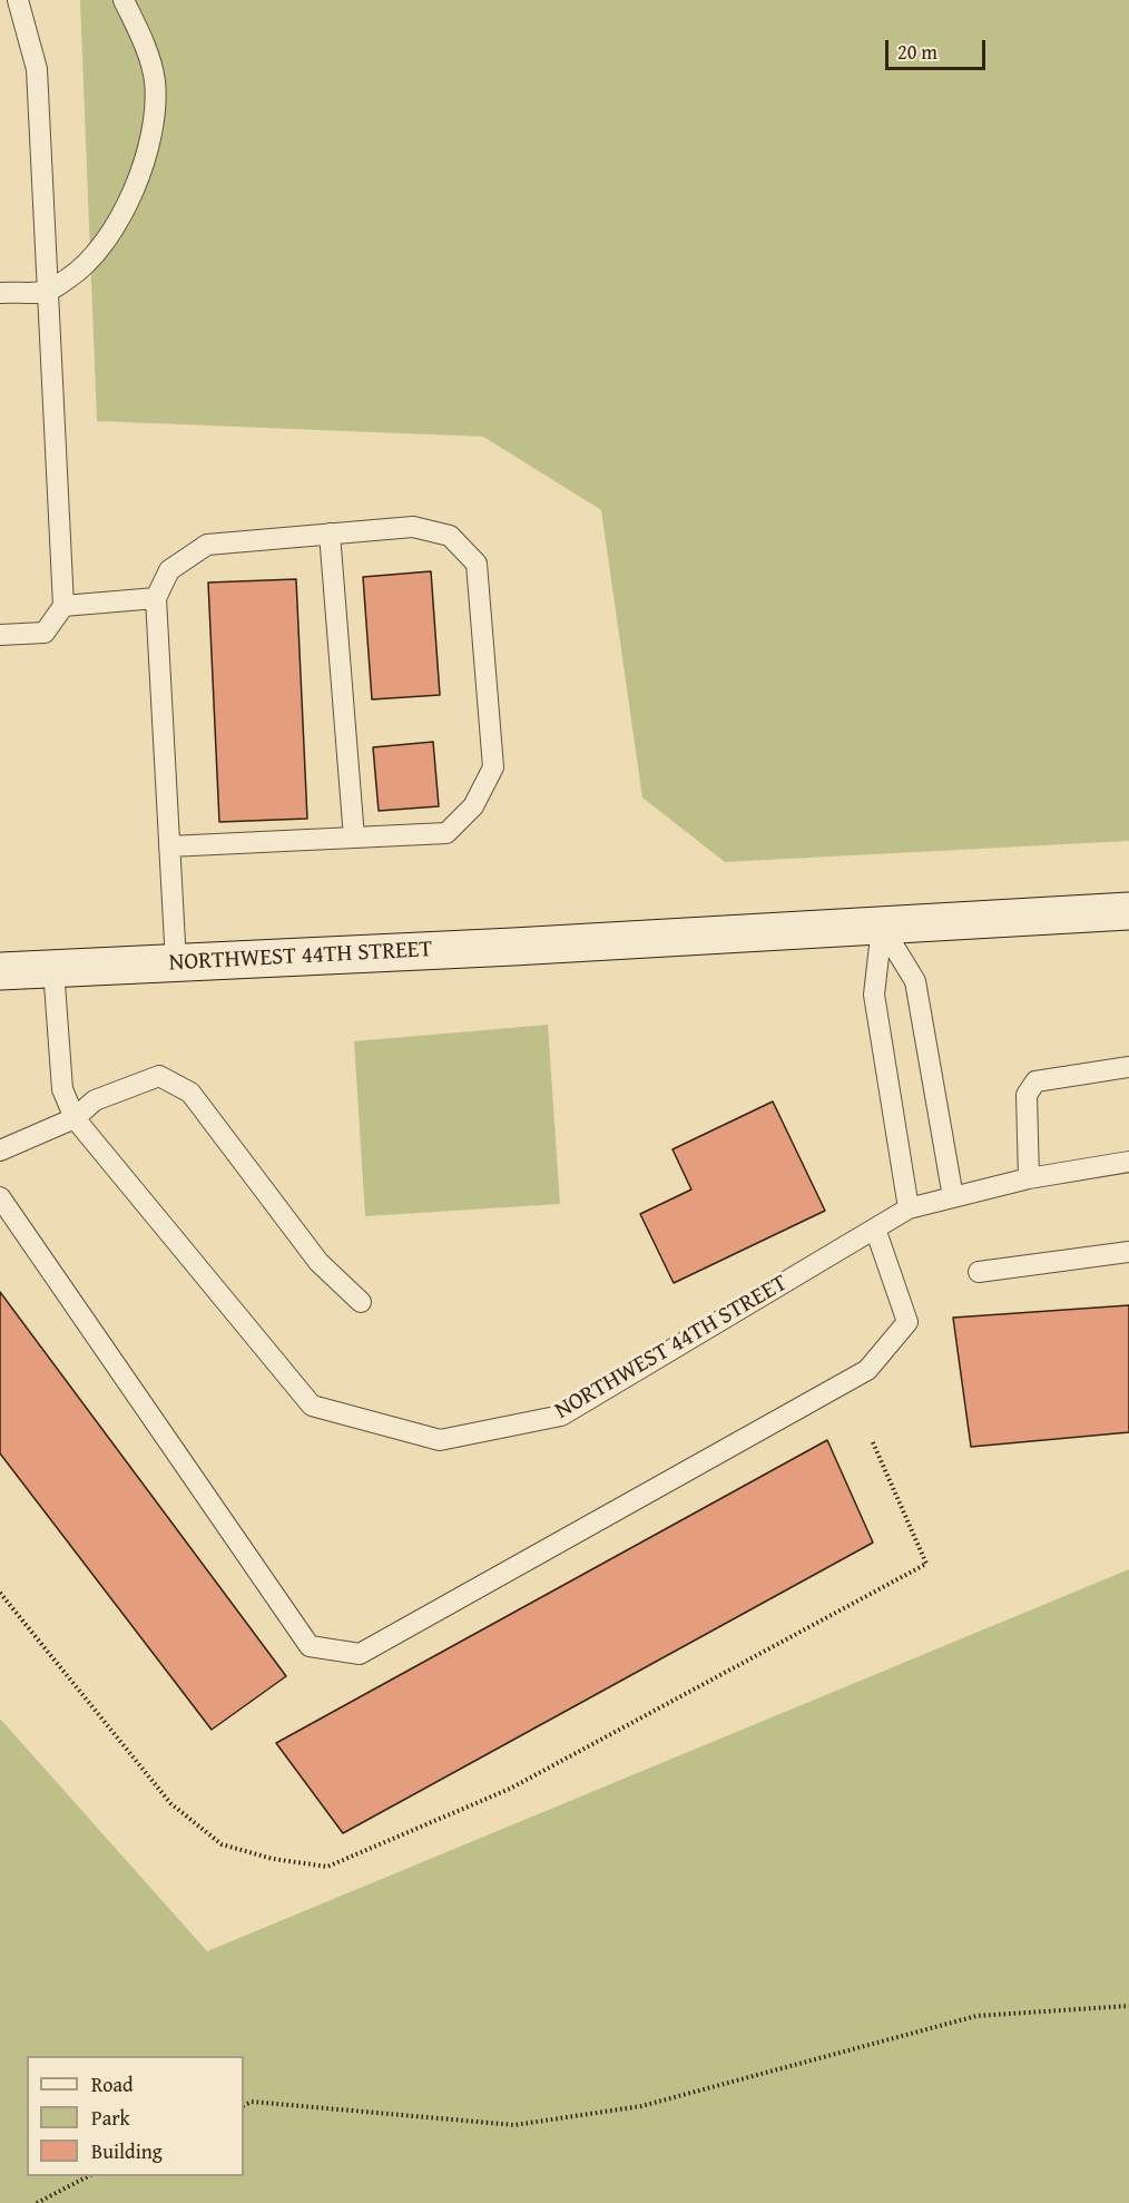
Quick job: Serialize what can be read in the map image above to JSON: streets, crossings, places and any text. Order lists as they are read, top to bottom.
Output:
{
  "streets": {
    "street": ["NORTHWEST 44TH STREET"]
  },
  "legend": ["Road", "Park", "Building"],
  "scale_bar": "20 m"
}
